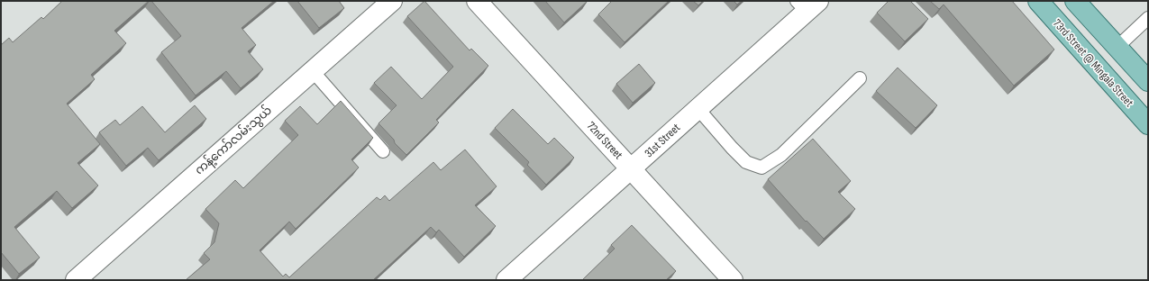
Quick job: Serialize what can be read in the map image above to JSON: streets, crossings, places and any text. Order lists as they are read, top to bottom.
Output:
{
  "streets": {
    "main road": ["73rd Street @ Mingala Street"],
    "street": ["ကန့်ကော်လမ်းသွယ်", "72nd Street", "31st Street"]
  },
  "crossings": [
    ["72nd Street", "31st Street"]
  ]
}
